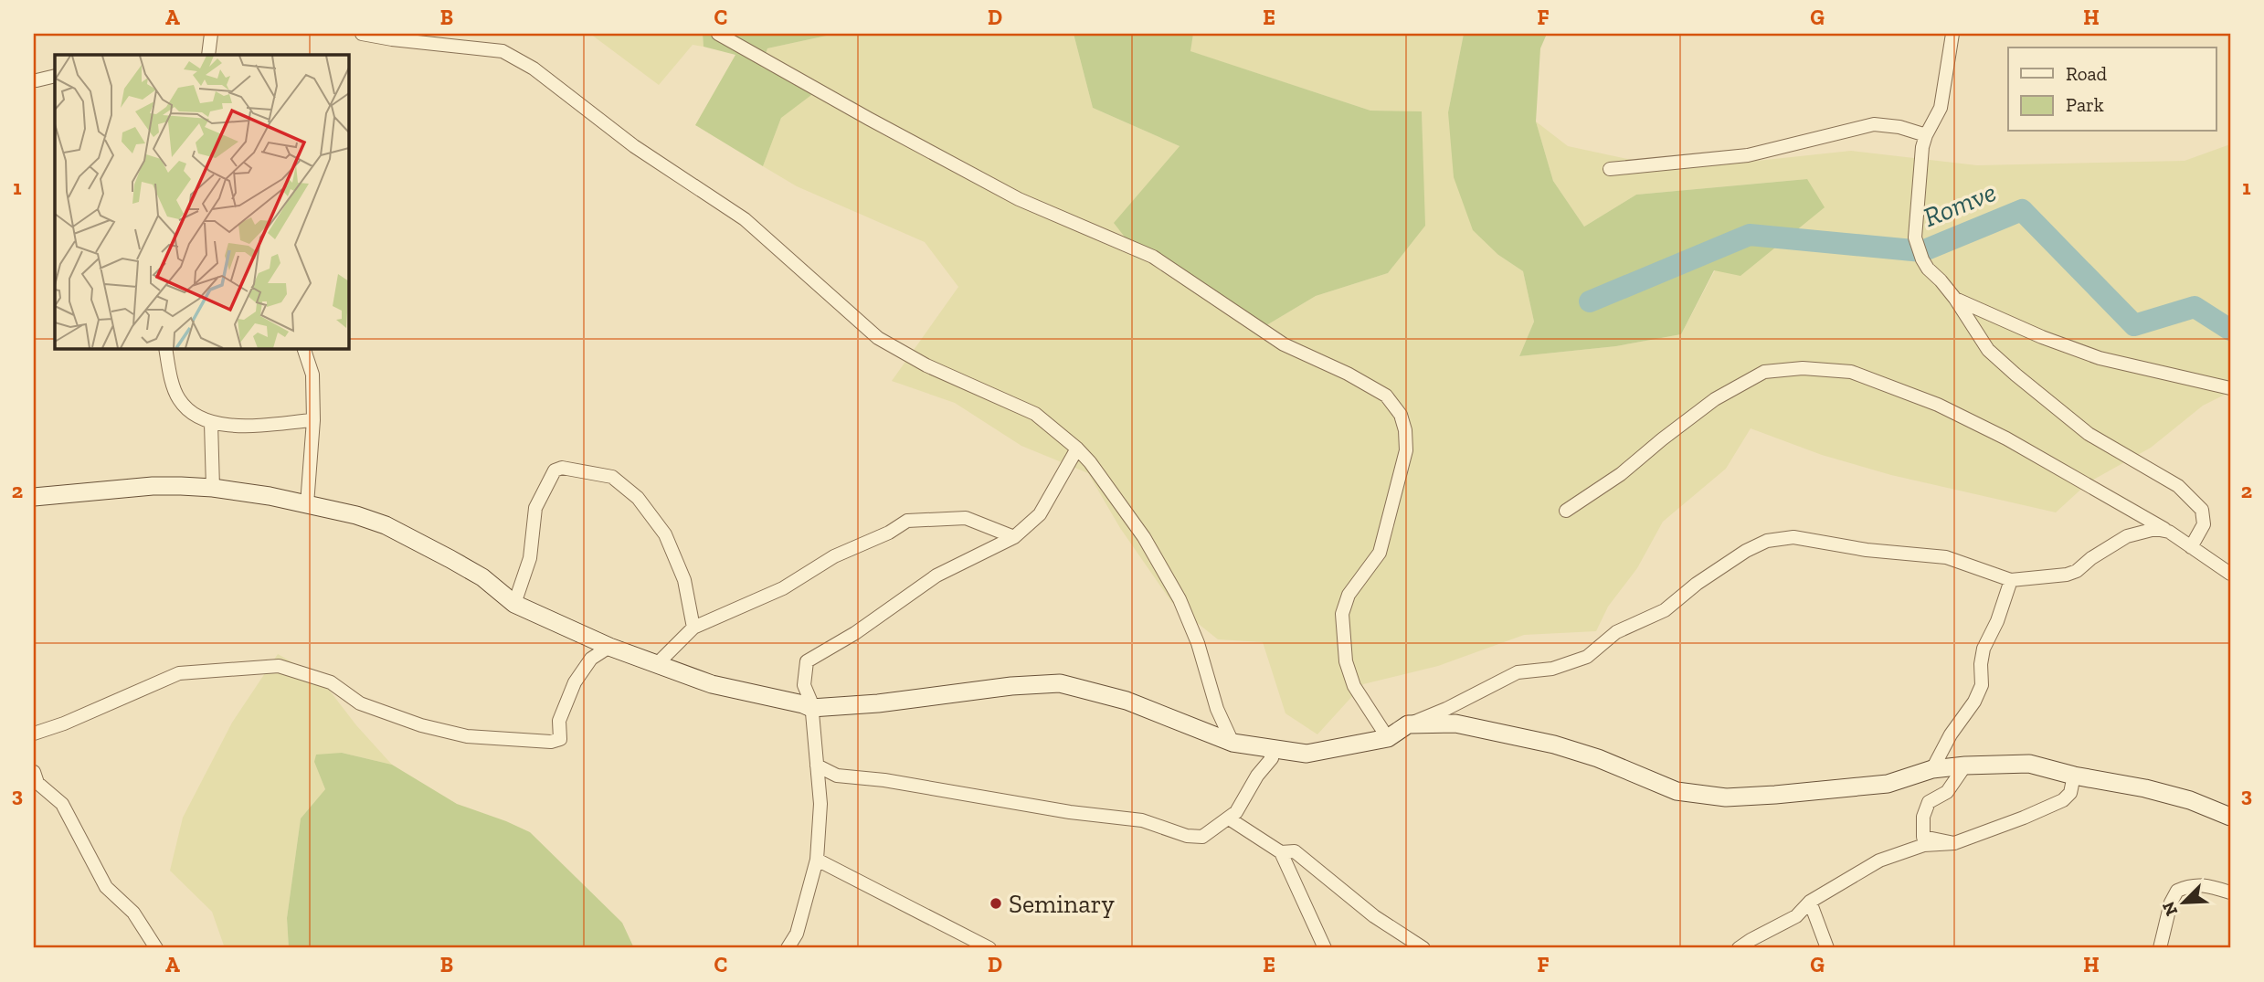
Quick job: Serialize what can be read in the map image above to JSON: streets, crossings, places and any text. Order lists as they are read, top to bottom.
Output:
{
  "water": ["Romve"],
  "places": ["Seminary"],
  "legend": ["Road", "Park"],
  "north": "bottom left",
  "grid": {
    "columns": [
      "A",
      "B",
      "C",
      "D",
      "E",
      "F",
      "G",
      "H"
    ],
    "rows": ["1", "2", "3"]
  }
}
